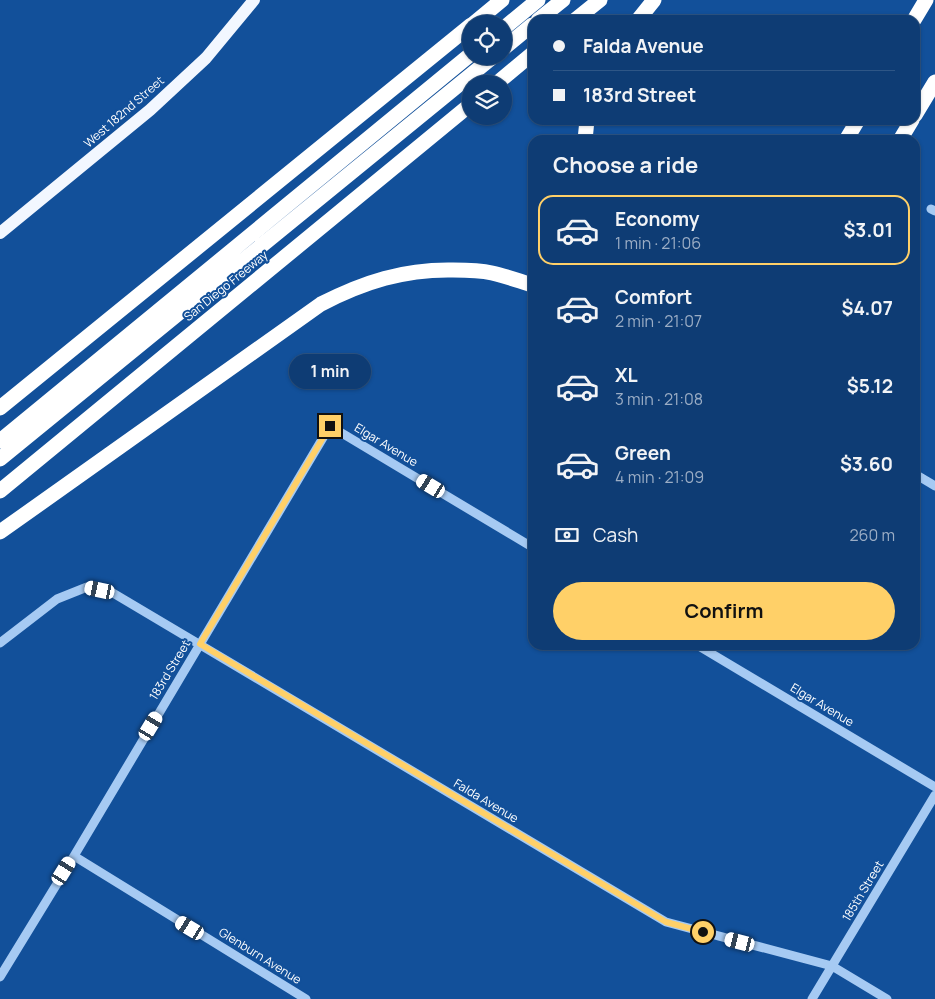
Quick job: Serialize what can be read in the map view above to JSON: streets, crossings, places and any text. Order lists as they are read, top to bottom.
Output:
{
  "streets": {
    "highway": ["San Diego Freeway"],
    "main road": ["West 182nd Street"],
    "street": [
      "Elgar Avenue",
      "183rd Street",
      "Falda Avenue",
      "185th Street",
      "Glenburn Avenue"
    ]
  },
  "crossings": [
    ["Elgar Avenue", "183rd Street"],
    ["183rd Street", "Falda Avenue"],
    ["183rd Street", "Glenburn Avenue"],
    ["Falda Avenue", "185th Street"]
  ],
  "page": {
    "banner": ["Falda Avenue", "183rd Street"],
    "heading": "Choose a ride",
    "list": [
      {
        "name": "Economy",
        "note": "1 min · 21:06",
        "value": "$3.01"
      },
      {
        "name": "Comfort",
        "note": "2 min · 21:07",
        "value": "$4.07"
      },
      {
        "name": "XL",
        "note": "3 min · 21:08",
        "value": "$5.12"
      },
      {
        "name": "Green",
        "note": "4 min · 21:09",
        "value": "$3.60"
      }
    ],
    "bubble": "1 min",
    "pay": ["Cash", "260 m"],
    "buttons": "Confirm"
  }
}
